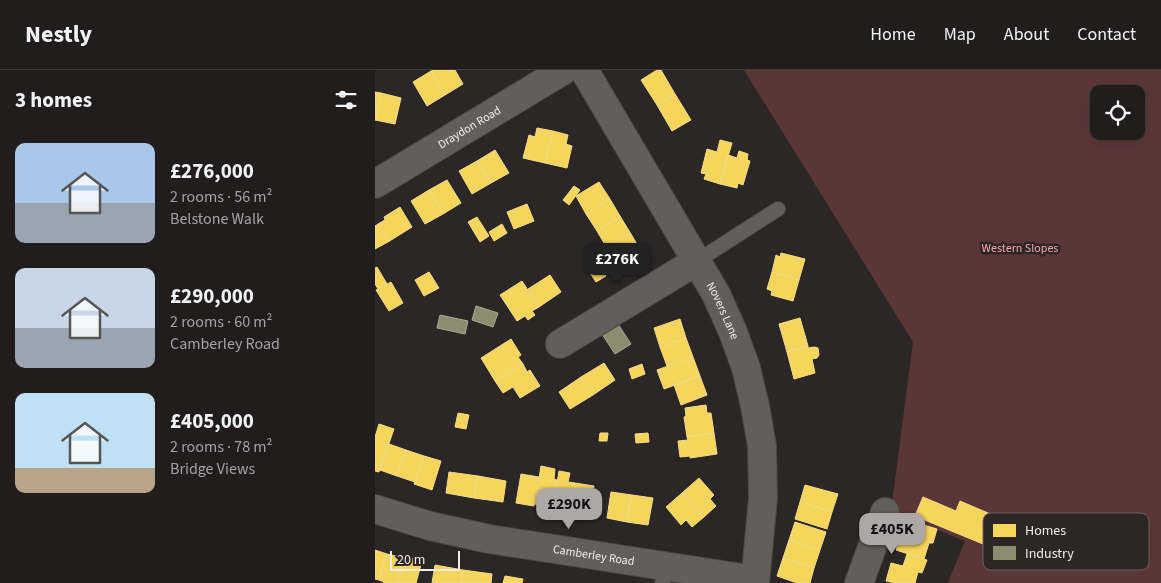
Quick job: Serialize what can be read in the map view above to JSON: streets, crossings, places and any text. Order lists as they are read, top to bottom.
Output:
{
  "streets": {
    "street": ["Draydon Road", "Novers Lane", "Camberley Road"]
  },
  "crossings": [
    ["Novers Lane", "Camberley Road"]
  ],
  "parks": ["Western Slopes"],
  "legend": ["Homes", "Industry"],
  "scale_bar": "20 m",
  "page": {
    "header": "Nestly",
    "nav": [
      "Home",
      "Map",
      "About",
      "Contact"
    ],
    "heading": "3 homes",
    "list": [
      {
        "name": "£276,000",
        "note": "2 rooms · 56 m² · Belstone Walk"
      },
      {
        "name": "£290,000",
        "note": "2 rooms · 60 m² · Camberley Road"
      },
      {
        "name": "£405,000",
        "note": "2 rooms · 78 m² · Bridge Views"
      }
    ],
    "price": ["£276K", "£290K", "£405K"],
    "scale": "20 m"
  }
}
